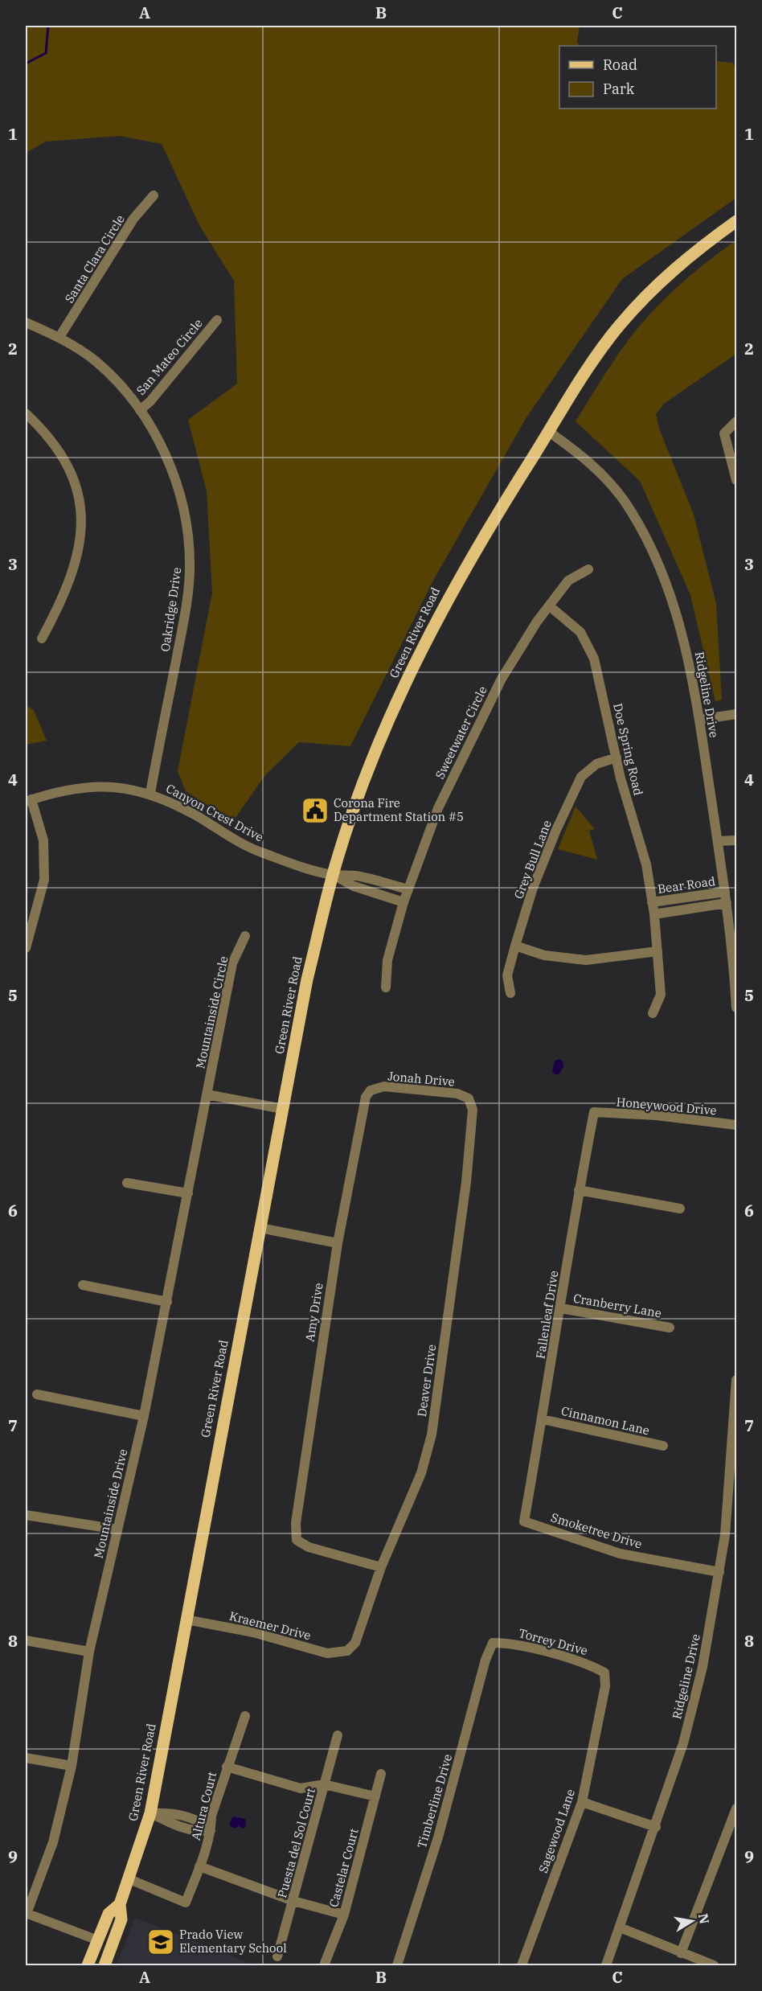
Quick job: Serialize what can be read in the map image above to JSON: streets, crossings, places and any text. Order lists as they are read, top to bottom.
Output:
{
  "streets": {
    "main road": ["Green River Road"],
    "street": [
      "Santa Clara Circle",
      "San Mateo Circle",
      "Oakridge Drive",
      "Ridgeline Drive",
      "Sweetwater Circle",
      "Doe Spring Road",
      "Canyon Crest Drive",
      "Grey Bull Lane",
      "Bear Road",
      "Mountainside Circle",
      "Jonah Drive",
      "Honeywood Drive",
      "Cranberry Lane",
      "Amy Drive",
      "Fallenleaf Drive",
      "Deaver Drive",
      "Cinnamon Lane",
      "Mountainside Drive",
      "Smoketree Drive",
      "Kraemer Drive",
      "Torrey Drive",
      "Timberline Drive",
      "Altura Court",
      "Sagewood Lane",
      "Puesta del Sol Court",
      "Castelar Court"
    ]
  },
  "crossings": [
    ["Santa Clara Circle", "Oakridge Drive"],
    ["San Mateo Circle", "Oakridge Drive"],
    ["Oakridge Drive", "Canyon Crest Drive"],
    ["Green River Road", "Ridgeline Drive"],
    ["Green River Road", "Canyon Crest Drive"],
    ["Green River Road", "Kraemer Drive"],
    ["Green River Road", "Altura Court"],
    ["Ridgeline Drive", "Bear Road"],
    ["Ridgeline Drive", "Smoketree Drive"],
    ["Sweetwater Circle", "Doe Spring Road"],
    ["Sweetwater Circle", "Canyon Crest Drive"],
    ["Doe Spring Road", "Grey Bull Lane"],
    ["Doe Spring Road", "Bear Road"],
    ["Mountainside Circle", "Mountainside Drive"],
    ["Jonah Drive", "Amy Drive"],
    ["Jonah Drive", "Deaver Drive"],
    ["Honeywood Drive", "Fallenleaf Drive"],
    ["Cranberry Lane", "Fallenleaf Drive"],
    ["Amy Drive", "Deaver Drive"],
    ["Fallenleaf Drive", "Cinnamon Lane"],
    ["Fallenleaf Drive", "Smoketree Drive"],
    ["Deaver Drive", "Kraemer Drive"],
    ["Torrey Drive", "Timberline Drive"],
    ["Torrey Drive", "Sagewood Lane"]
  ],
  "places": {
    "public building": ["Corona Fire Department Station #5"],
    "school or university": ["Prado View Elementary School"]
  },
  "legend": ["Road", "Park"],
  "north": "right",
  "grid": {
    "columns": ["A", "B", "C"],
    "rows": [
      "1",
      "2",
      "3",
      "4",
      "5",
      "6",
      "7",
      "8",
      "9"
    ]
  }
}
